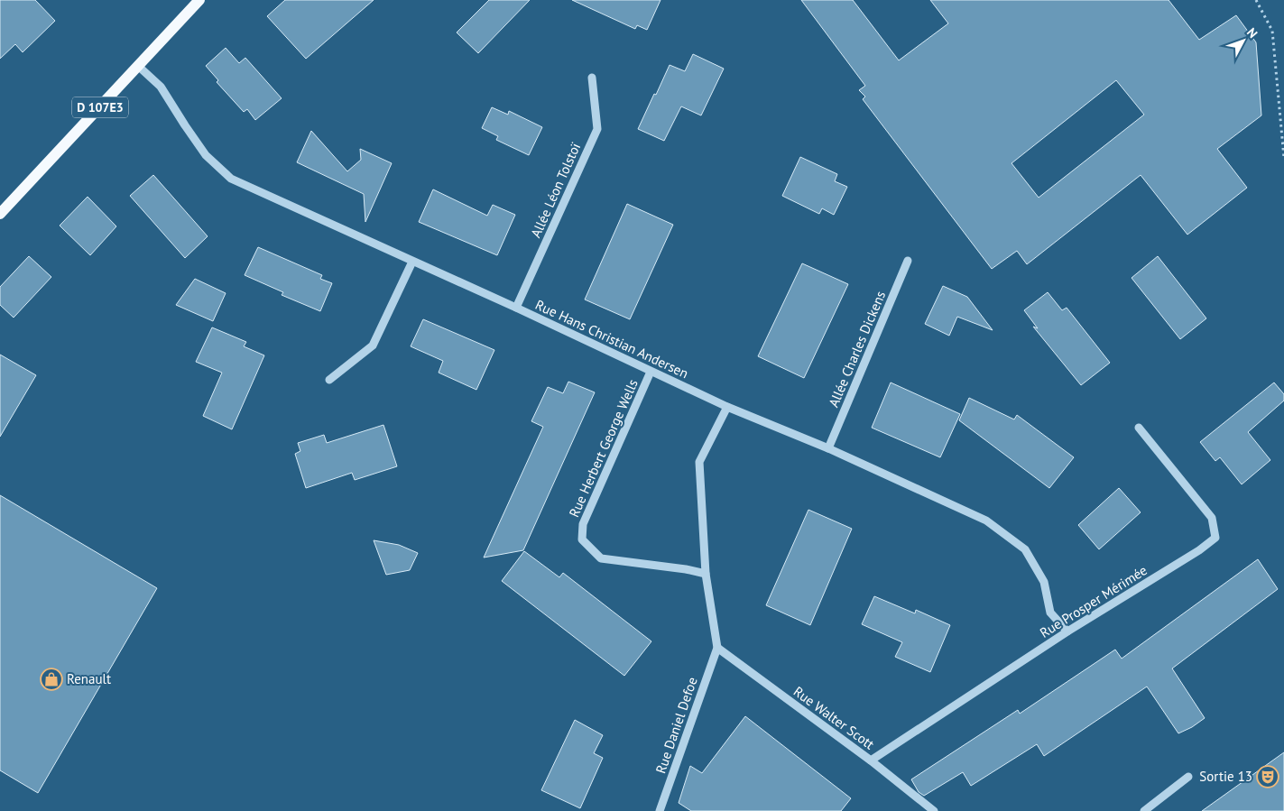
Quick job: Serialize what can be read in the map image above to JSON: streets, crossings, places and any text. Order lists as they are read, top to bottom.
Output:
{
  "streets": {
    "main road": ["D 107E3"],
    "street": [
      "Allée Léon Tolstoï",
      "Rue Hans Christian Andersen",
      "Allée Charles Dickens",
      "Rue Herbert George Wells",
      "Rue Prosper Mérimée",
      "Rue Walter Scott",
      "Rue Daniel Defoe"
    ]
  },
  "crossings": [
    ["D 107E3", "Rue Hans Christian Andersen"],
    ["Allée Léon Tolstoï", "Rue Hans Christian Andersen"],
    ["Rue Hans Christian Andersen", "Allée Charles Dickens"],
    ["Rue Hans Christian Andersen", "Rue Herbert George Wells"],
    ["Rue Hans Christian Andersen", "Rue Prosper Mérimée"],
    ["Rue Prosper Mérimée", "Rue Walter Scott"],
    ["Rue Walter Scott", "Rue Daniel Defoe"]
  ],
  "places": {
    "shop": ["Renault"],
    "theatre": ["Sortie 13"]
  },
  "north": "top right"
}
